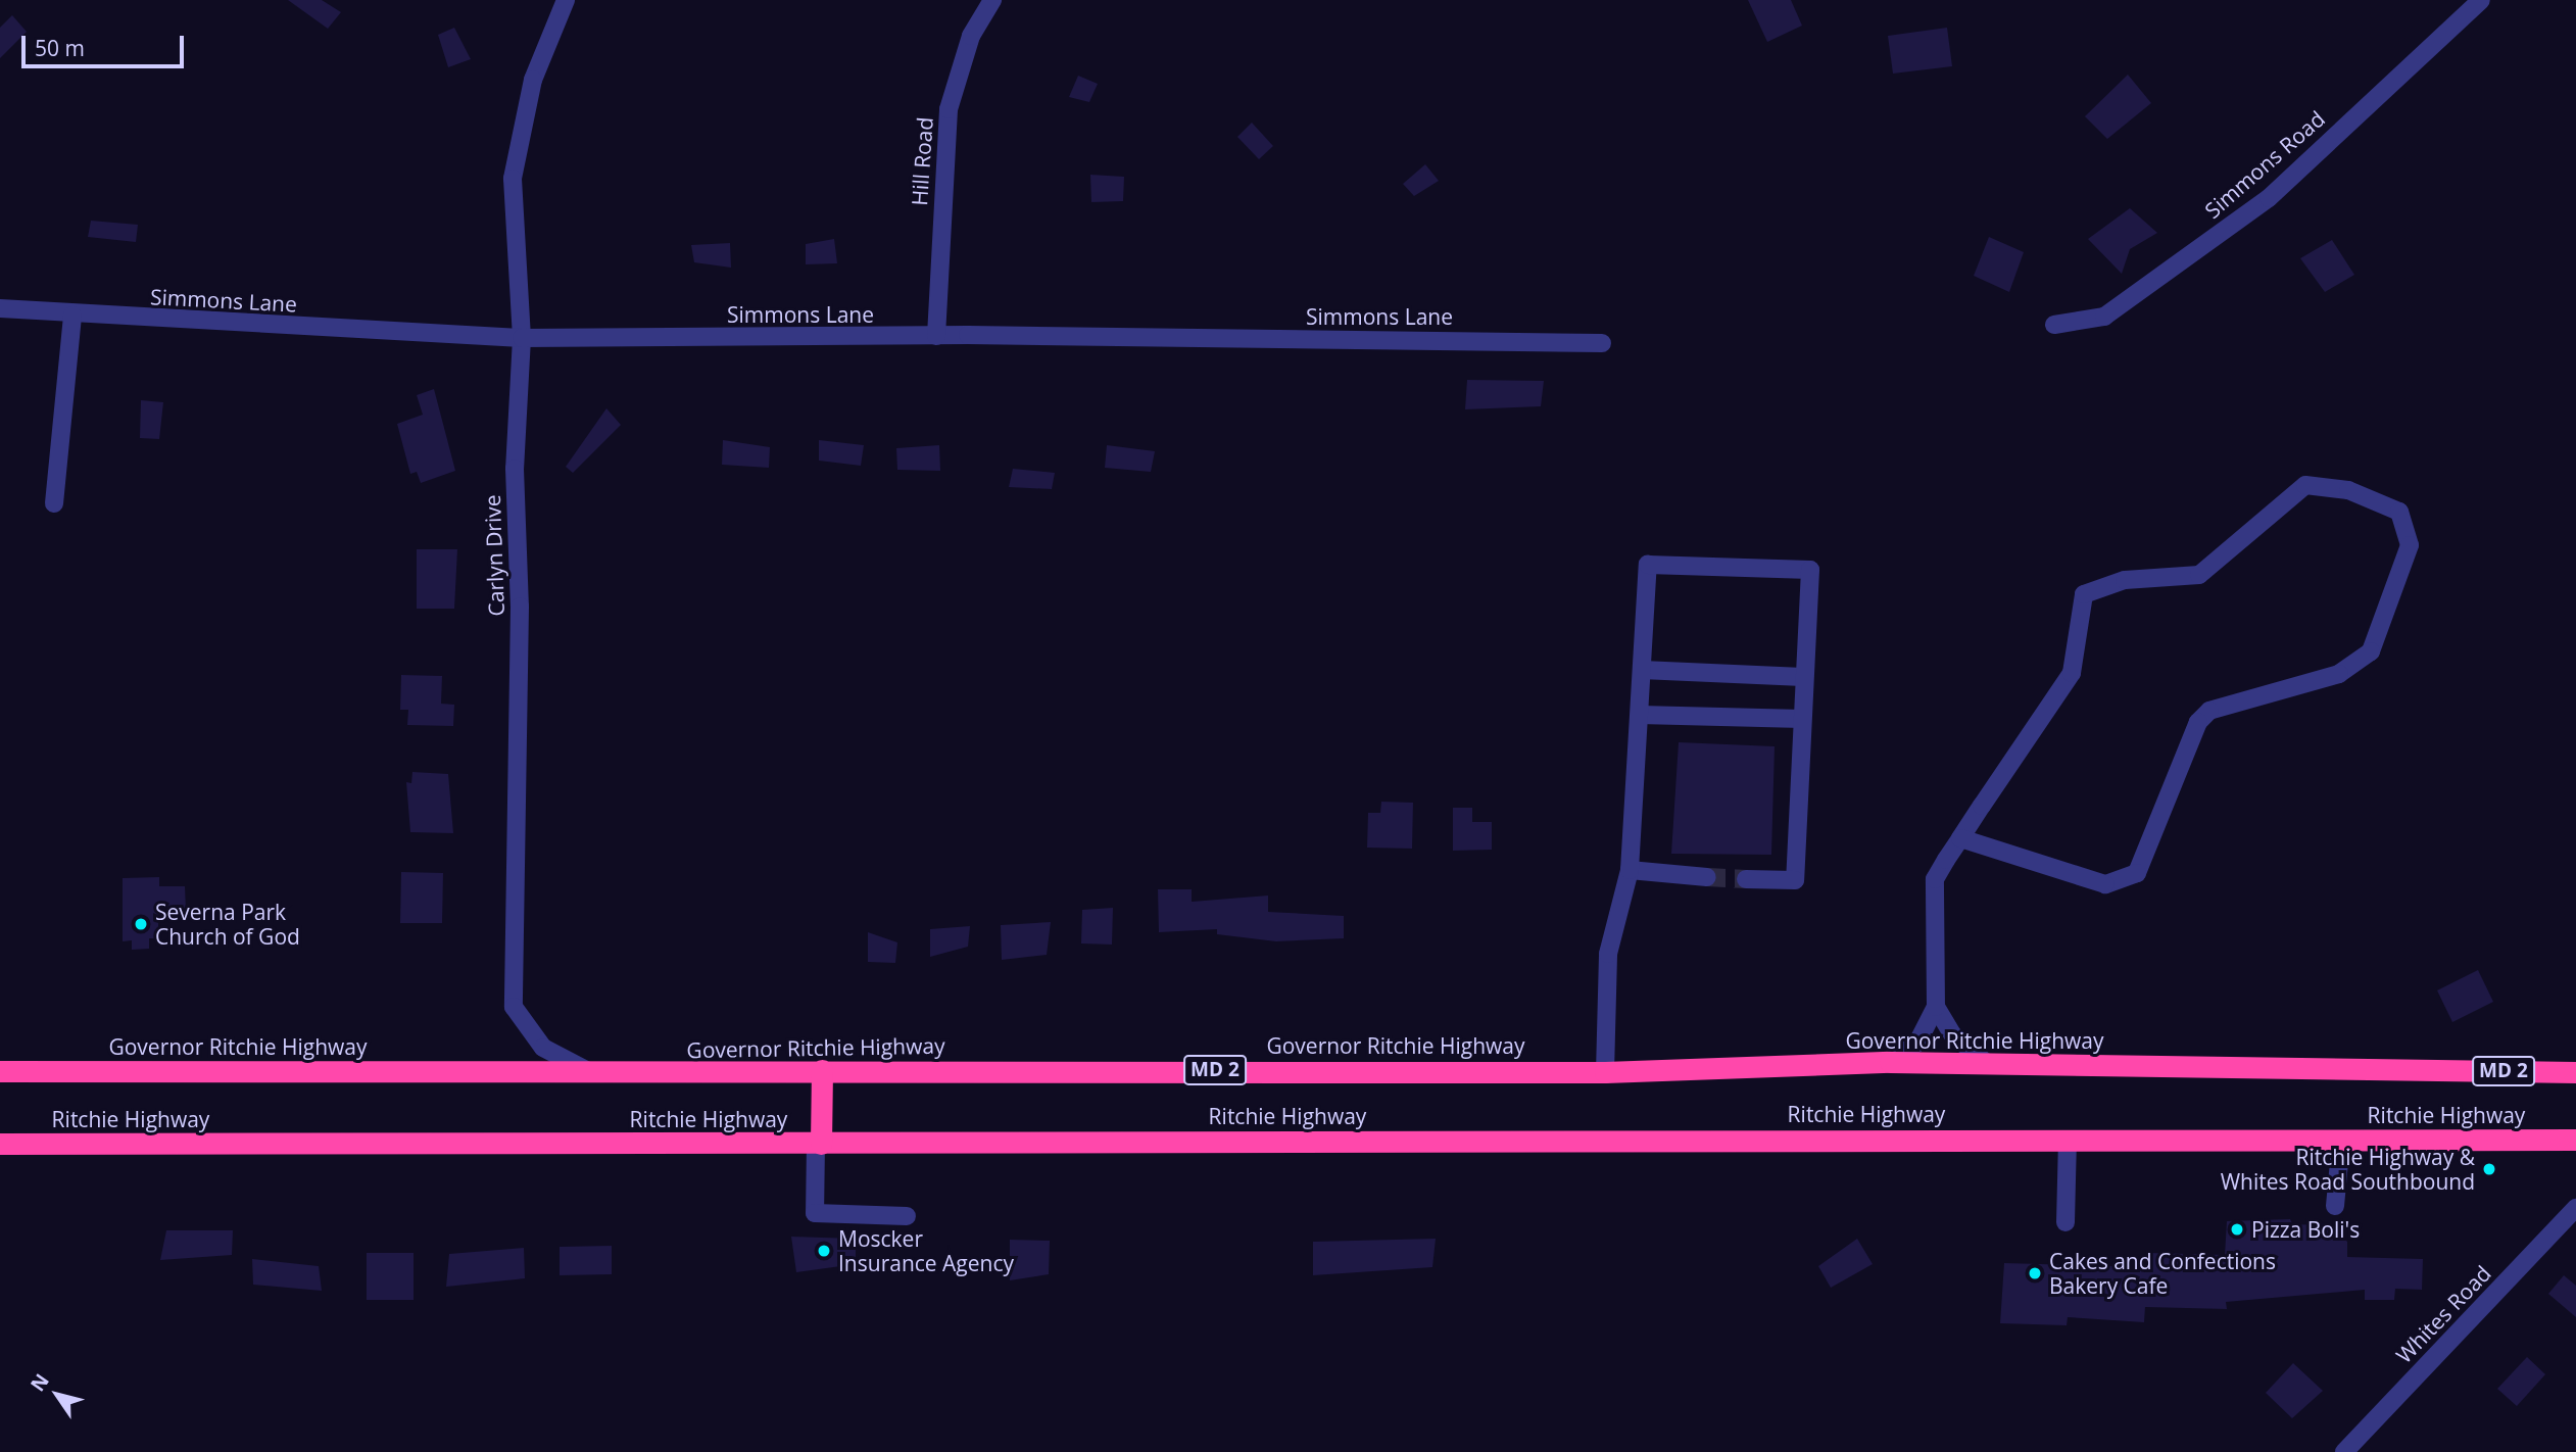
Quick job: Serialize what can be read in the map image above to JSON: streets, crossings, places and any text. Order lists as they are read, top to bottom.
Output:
{
  "streets": {
    "highway": ["Governor Ritchie Highway", "MD 2", "Ritchie Highway"],
    "street": [
      "Hill Road",
      "Simmons Road",
      "Simmons Lane",
      "Carlyn Drive",
      "Whites Road"
    ]
  },
  "crossings": [
    ["Hill Road", "Simmons Lane"],
    ["Simmons Lane", "Carlyn Drive"],
    ["Carlyn Drive", "Governor Ritchie Highway"]
  ],
  "places": [
    "Severna Park Church of God",
    "Ritchie Highway & Whites Road Southbound",
    "Pizza Boli's",
    "Moscker Insurance Agency",
    "Cakes and Confections Bakery Cafe"
  ],
  "scale_bar": "50 m",
  "north": "top left"
}
